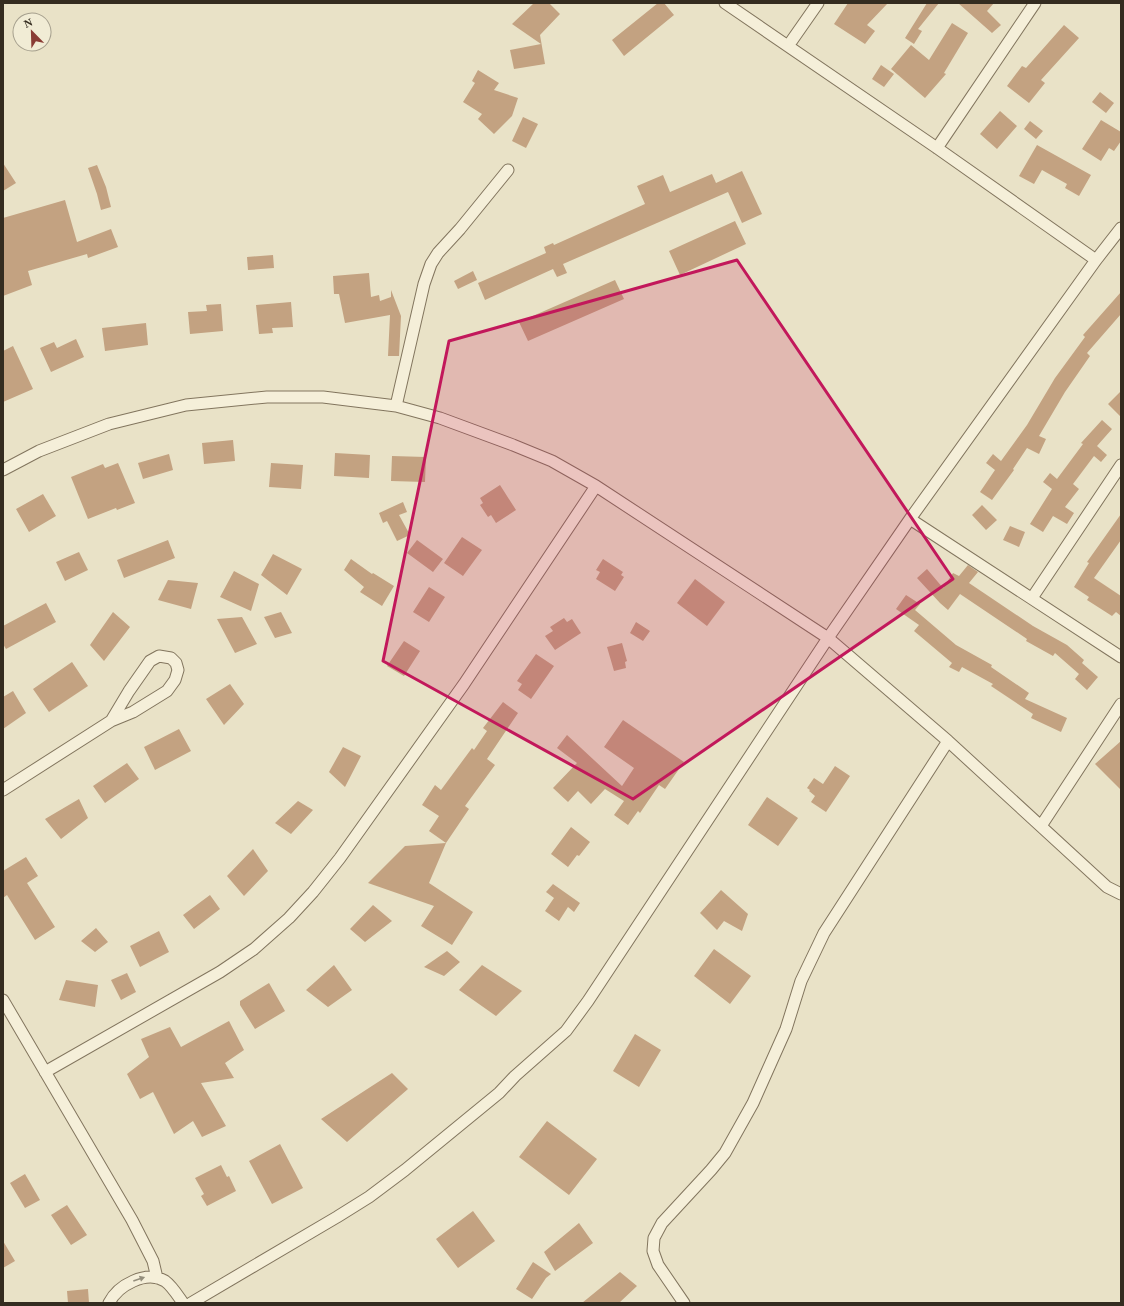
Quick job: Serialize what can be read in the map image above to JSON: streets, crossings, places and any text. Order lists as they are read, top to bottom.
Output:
{
  "north": "top left"
}
